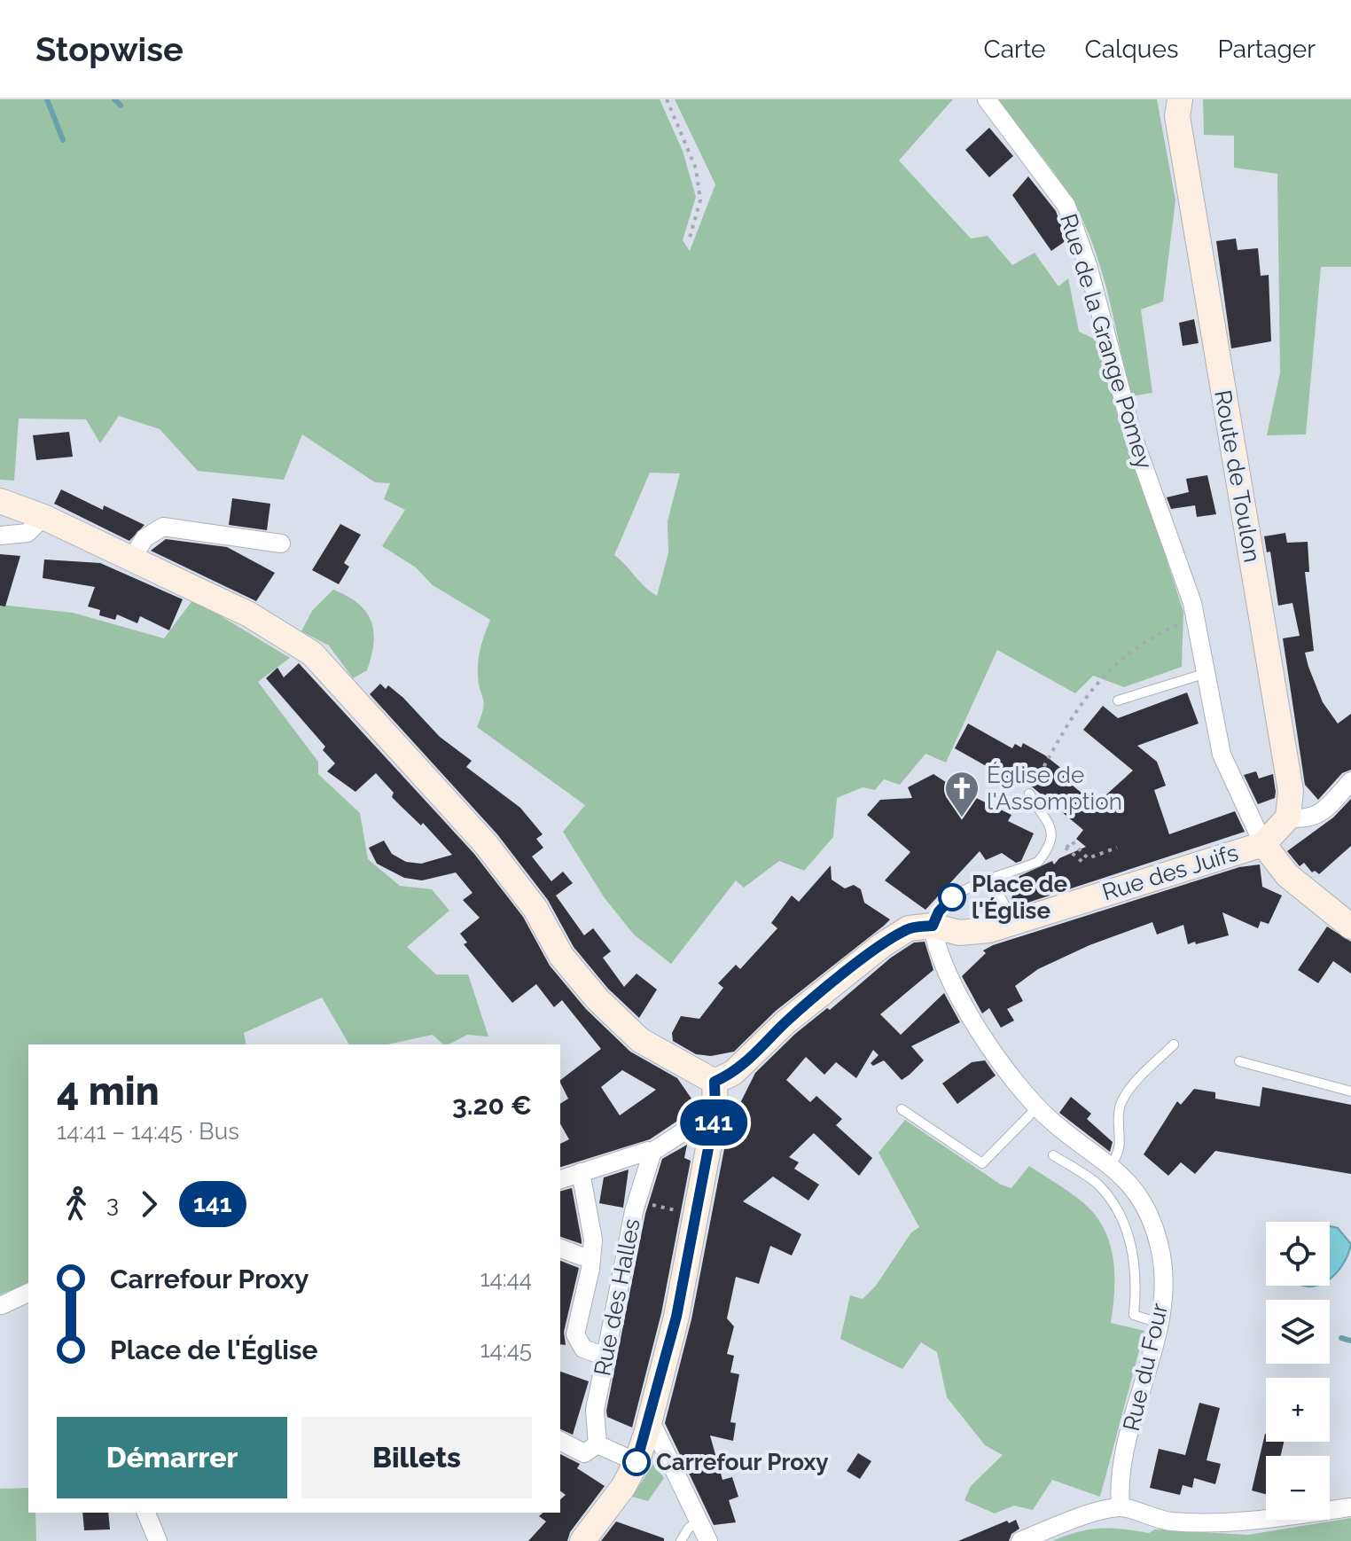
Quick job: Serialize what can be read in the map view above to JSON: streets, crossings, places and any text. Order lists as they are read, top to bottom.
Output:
{
  "streets": {
    "main road": ["Route de Toulon", "Rue des Juifs"],
    "street": ["Rue de la Grange Pomey", "Rue des Halles", "Rue du Four"]
  },
  "crossings": [
    ["Rue de la Grange Pomey", "Rue des Juifs"]
  ],
  "places": {
    "church": ["Église de l'Assomption"],
    "other": ["Place de l'Église", "Carrefour Proxy"]
  },
  "lines": ["bus line 141"],
  "page": {
    "header": "Stopwise",
    "nav": ["Carte", "Calques", "Partager"],
    "on_map": "141",
    "heading": ["4 min", "14:41 – 14:45 · Bus", "3.20 €"],
    "legs": ["3", "141"],
    "map_buttons": ["+", "−"],
    "list": [
      {
        "name": "Carrefour Proxy",
        "value": "14:44"
      },
      {
        "name": "Place de l'Église",
        "value": "14:45"
      }
    ],
    "buttons": ["Démarrer", "Billets"]
  }
}
